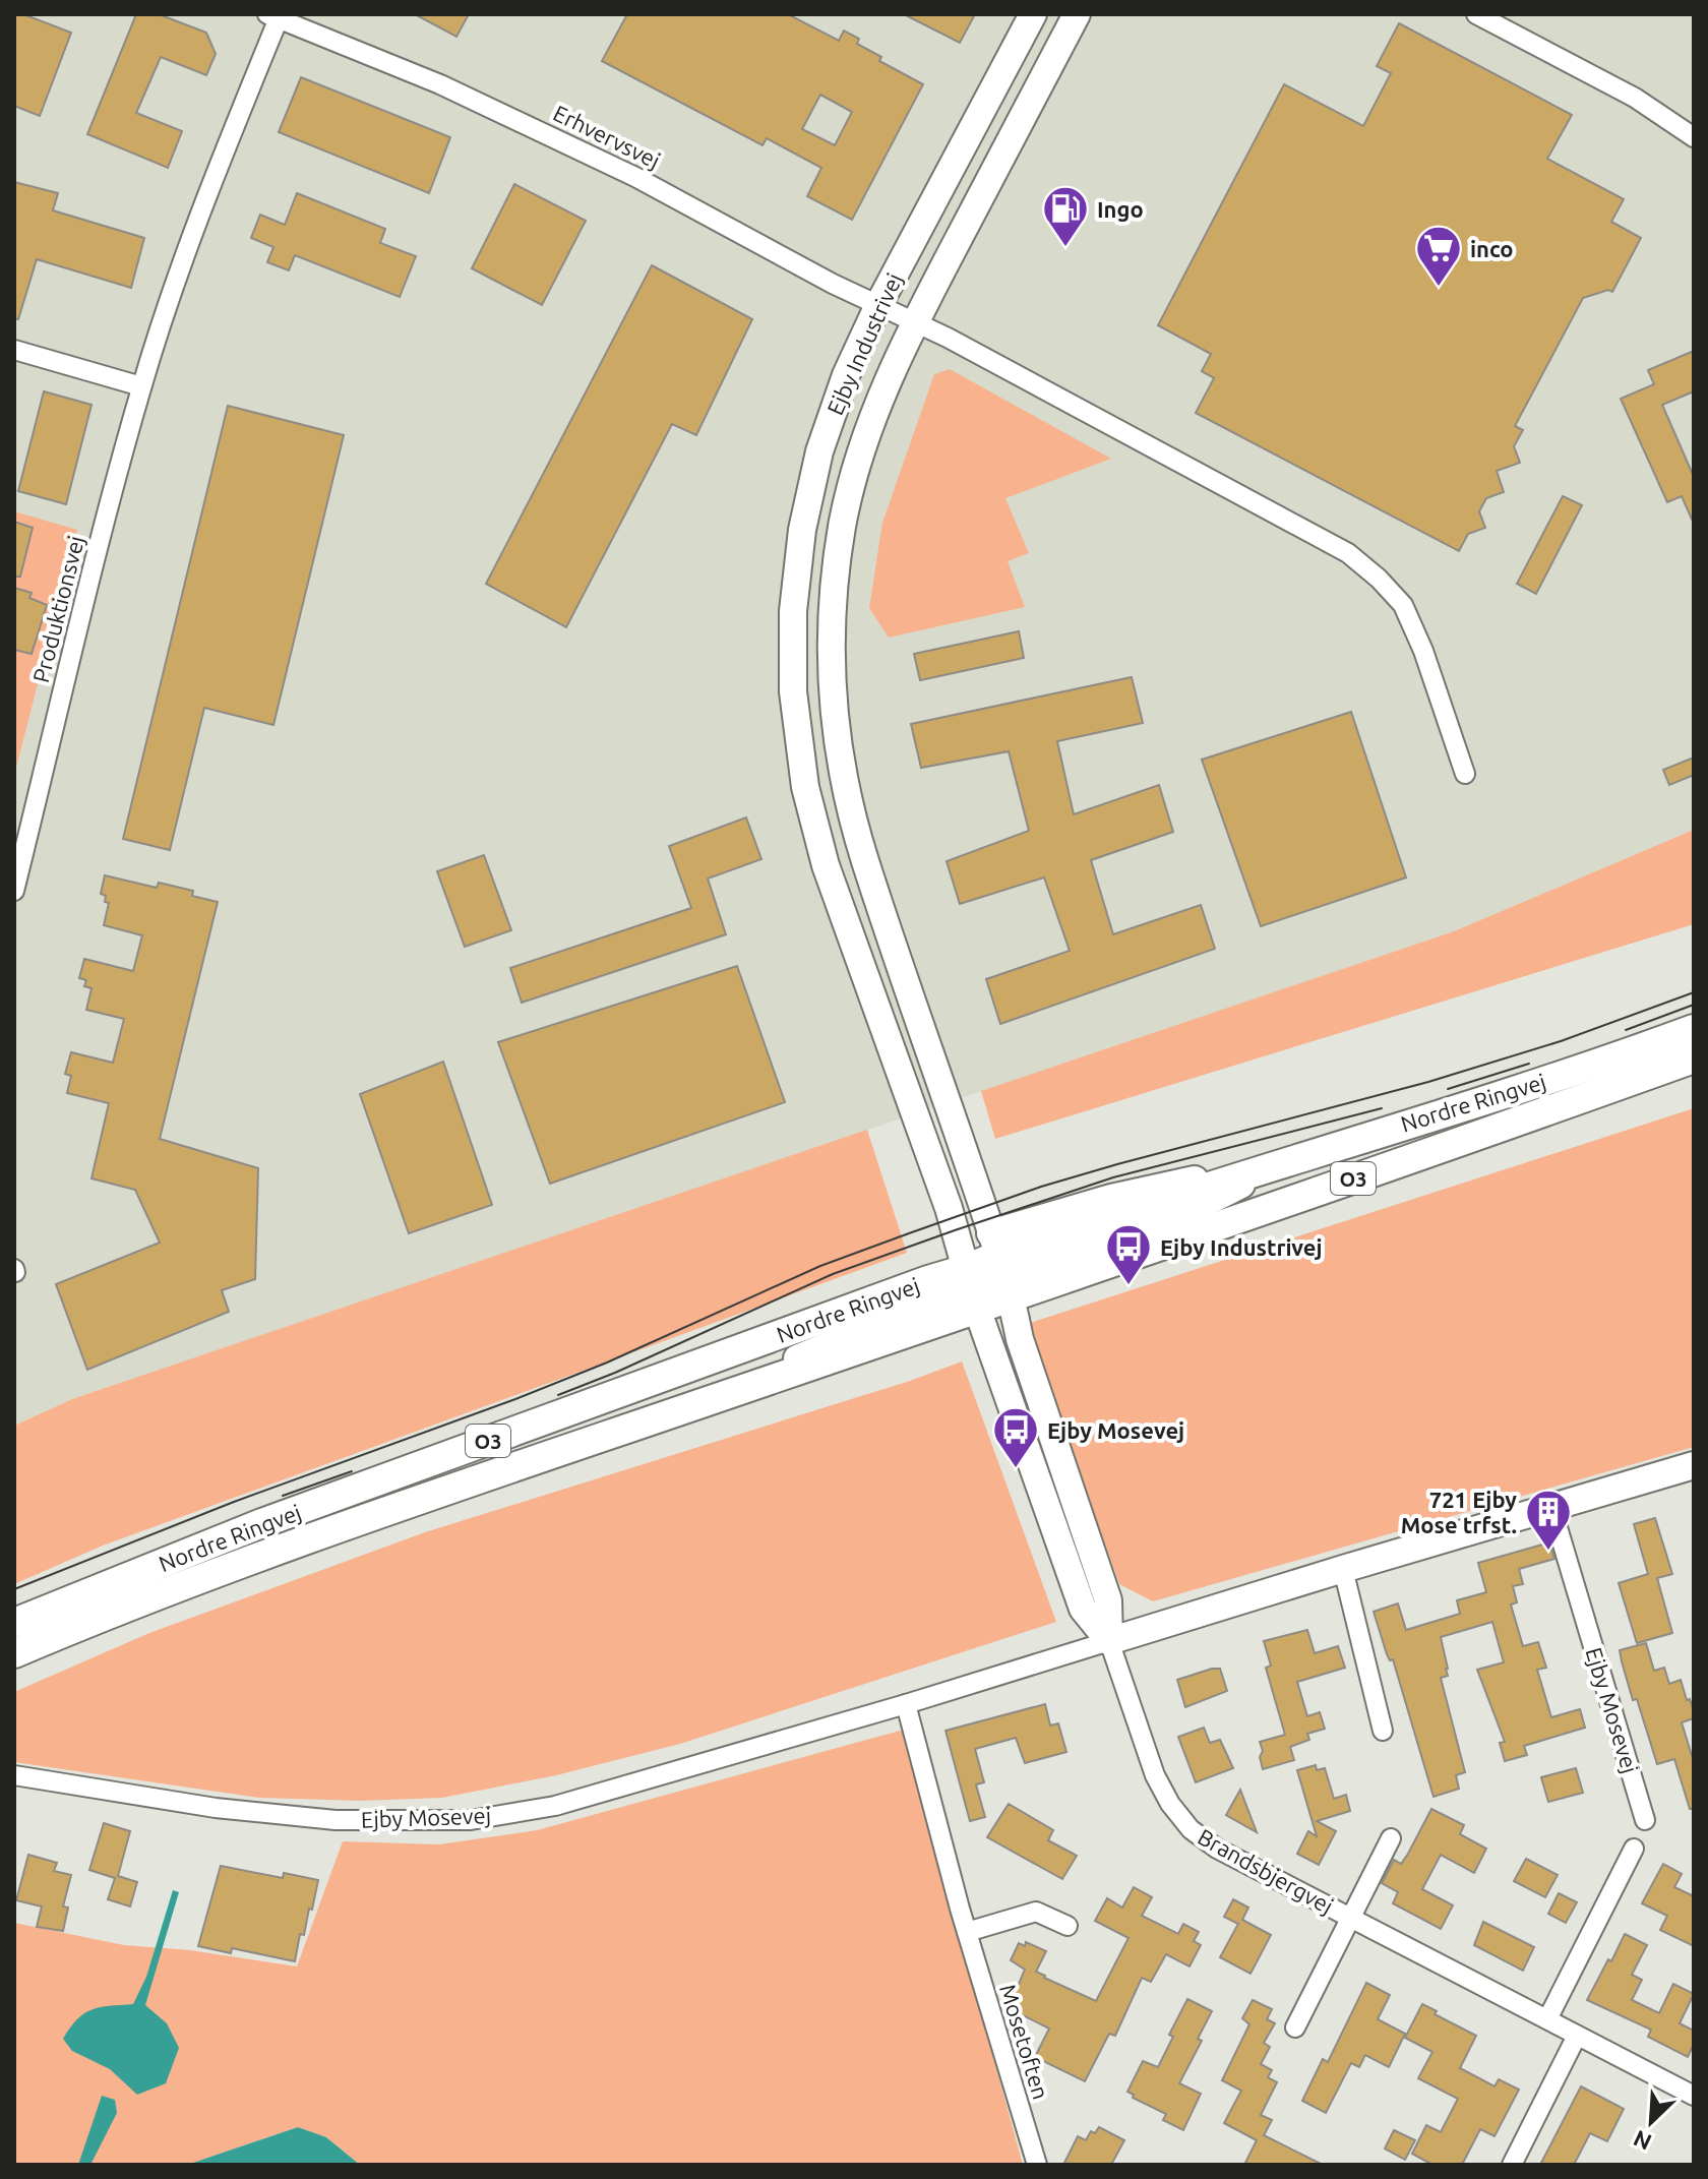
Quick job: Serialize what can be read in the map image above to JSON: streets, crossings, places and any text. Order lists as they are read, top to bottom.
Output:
{
  "streets": {
    "main road": ["Nordre Ringvej", "O3"],
    "street": [
      "Erhvervsvej",
      "Ejby Industrivej",
      "Produktionsvej",
      "Ejby Mosevej",
      "Brandsbjergvej",
      "Mosetoften"
    ]
  },
  "crossings": [
    ["Erhvervsvej", "Ejby Industrivej"],
    ["Erhvervsvej", "Produktionsvej"],
    ["Ejby Industrivej", "Nordre Ringvej"],
    ["Ejby Industrivej", "Brandsbjergvej"],
    ["Nordre Ringvej", "Brandsbjergvej"],
    ["Ejby Mosevej", "Brandsbjergvej"],
    ["Ejby Mosevej", "Mosetoften"]
  ],
  "places": {
    "fuel station": ["Ingo"],
    "supermarket": ["inco"],
    "bus stop": ["Ejby Industrivej", "Ejby Mosevej"],
    "building": ["721 Ejby Mose trfst."]
  },
  "north": "bottom left"
}
